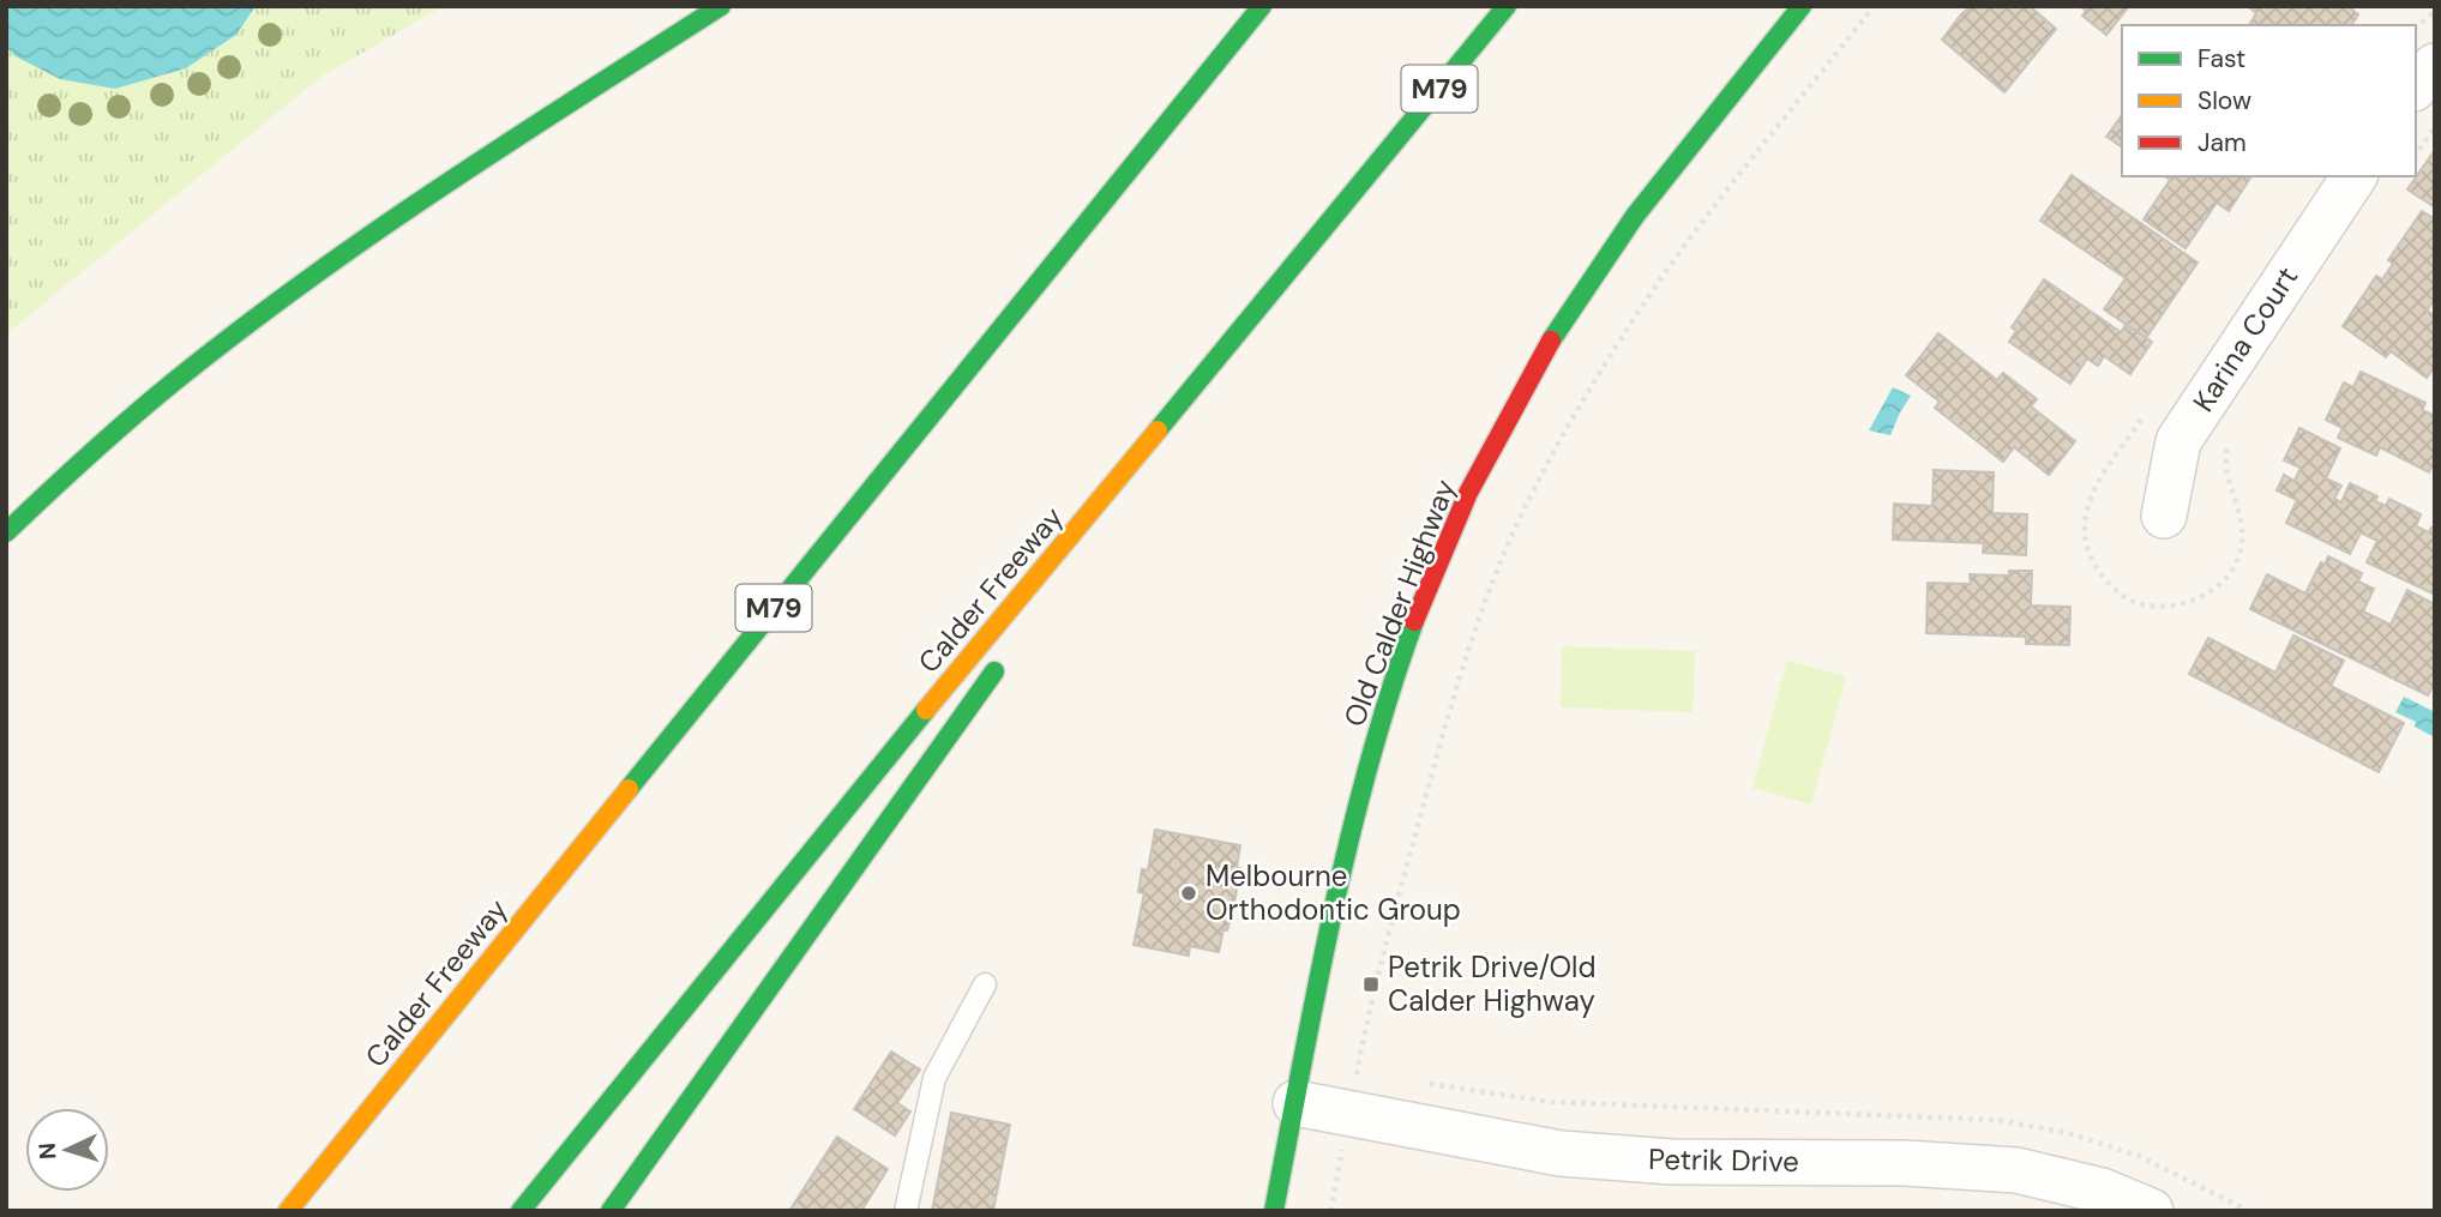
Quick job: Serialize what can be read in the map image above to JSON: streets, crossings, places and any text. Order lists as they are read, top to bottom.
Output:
{
  "streets": {
    "main road": ["M79", "Calder Freeway", "Old Calder Highway"],
    "street": ["Karina Court", "Petrik Drive"]
  },
  "crossings": [
    ["Old Calder Highway", "Petrik Drive"]
  ],
  "places": {
    "other": ["Melbourne Orthodontic Group"],
    "transit": ["Petrik Drive/Old Calder Highway"]
  },
  "legend": ["Fast", "Slow", "Jam"],
  "north": "left"
}
